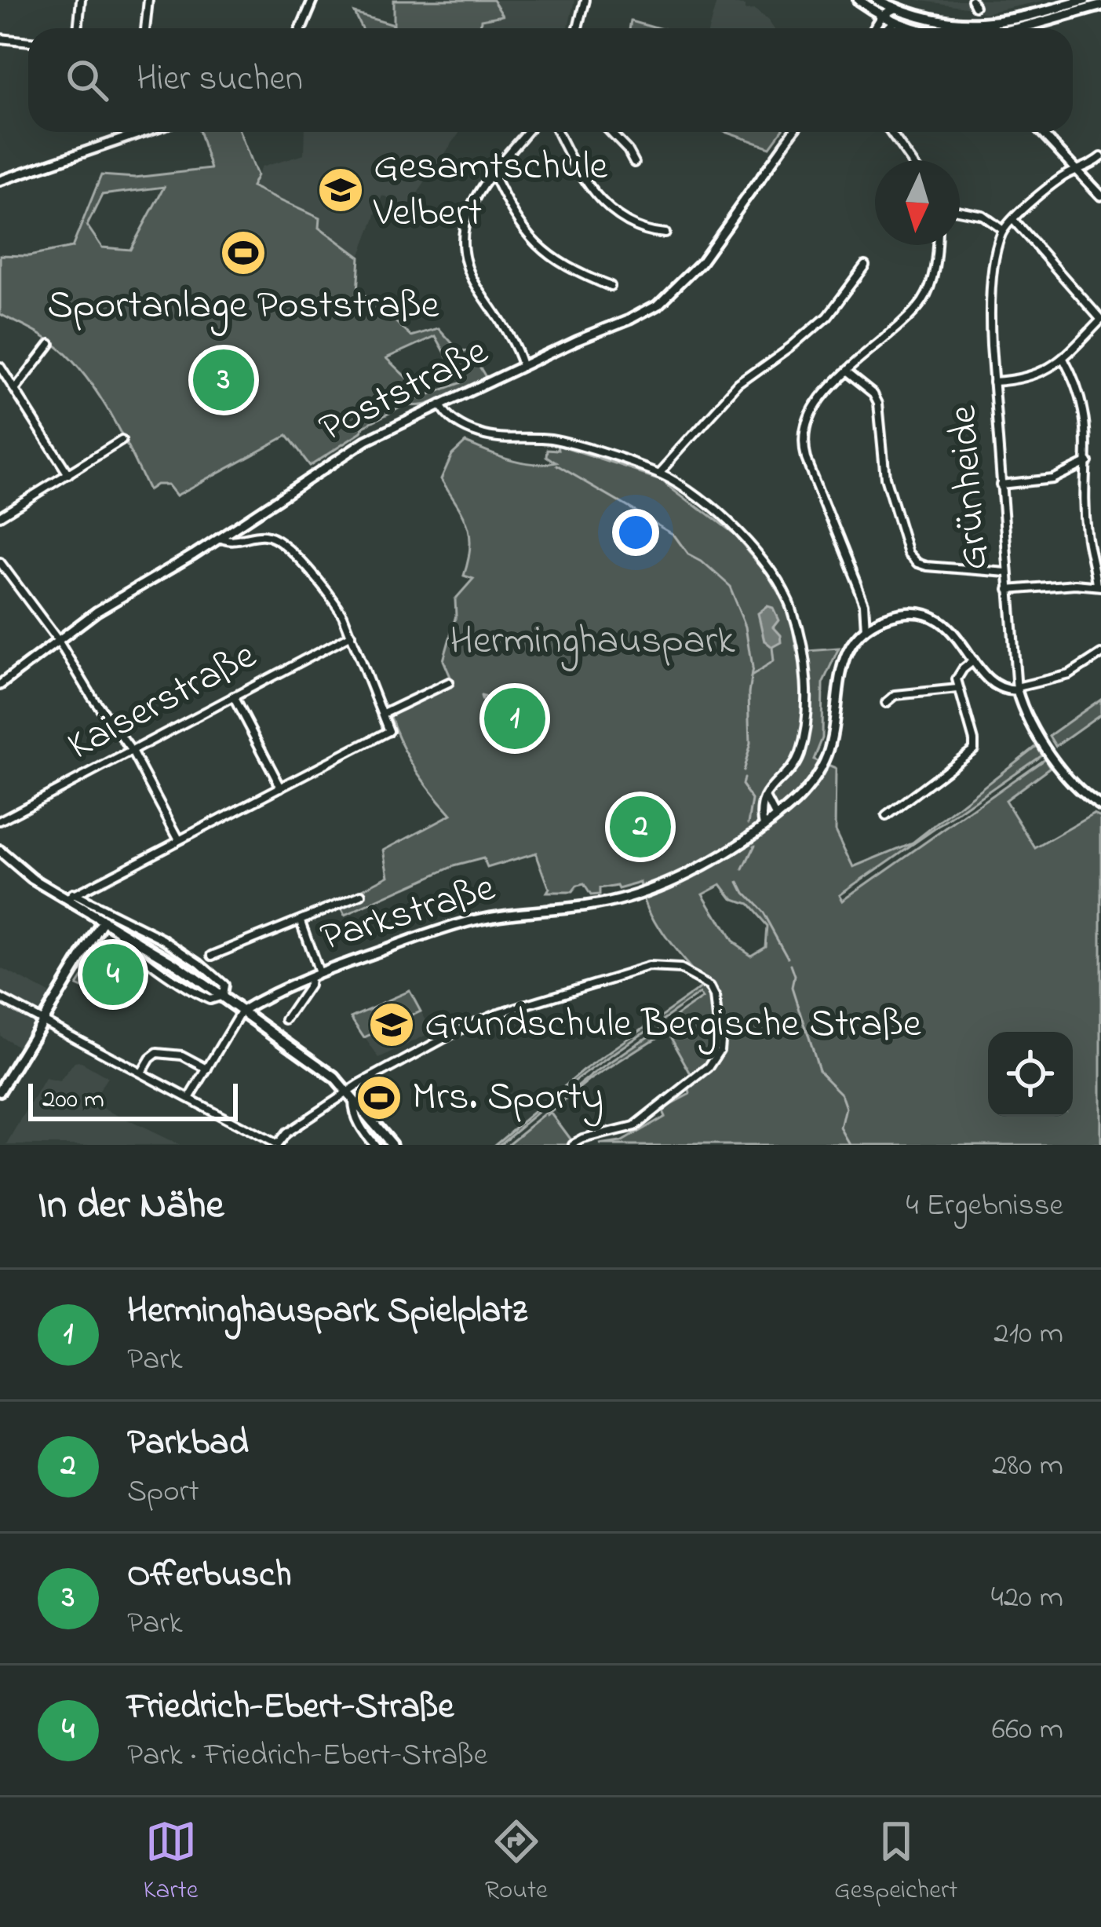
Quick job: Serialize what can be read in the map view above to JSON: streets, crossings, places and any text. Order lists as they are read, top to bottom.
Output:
{
  "streets": {
    "street": [
      "Poststraße",
      "Grünheide",
      "Kaiserstraße",
      "Parkstraße"
    ]
  },
  "parks": ["Herminghauspark"],
  "places": {
    "school or university": ["Gesamtschule Velbert", "Grundschule Bergische Straße"],
    "sports": ["Sportanlage Poststraße", "Mrs. Sporty"]
  },
  "scale_bar": "200 m",
  "north": "bottom",
  "page": {
    "search": "Hier suchen",
    "pins": [
      "3",
      "1",
      "2",
      "4"
    ],
    "scale": "200 m",
    "heading": ["In der Nähe", "4 Ergebnisse"],
    "list": [
      {
        "mark": "1",
        "name": "Herminghauspark Spielplatz",
        "note": "Park",
        "value": "210 m"
      },
      {
        "mark": "2",
        "name": "Parkbad",
        "note": "Sport",
        "value": "280 m"
      },
      {
        "mark": "3",
        "name": "Offerbusch",
        "note": "Park",
        "value": "420 m"
      },
      {
        "mark": "4",
        "name": "Friedrich-Ebert-Straße",
        "note": "Park · Friedrich-Ebert-Straße",
        "value": "660 m"
      }
    ],
    "nav": ["Karte", "Route", "Gespeichert"]
  }
}
